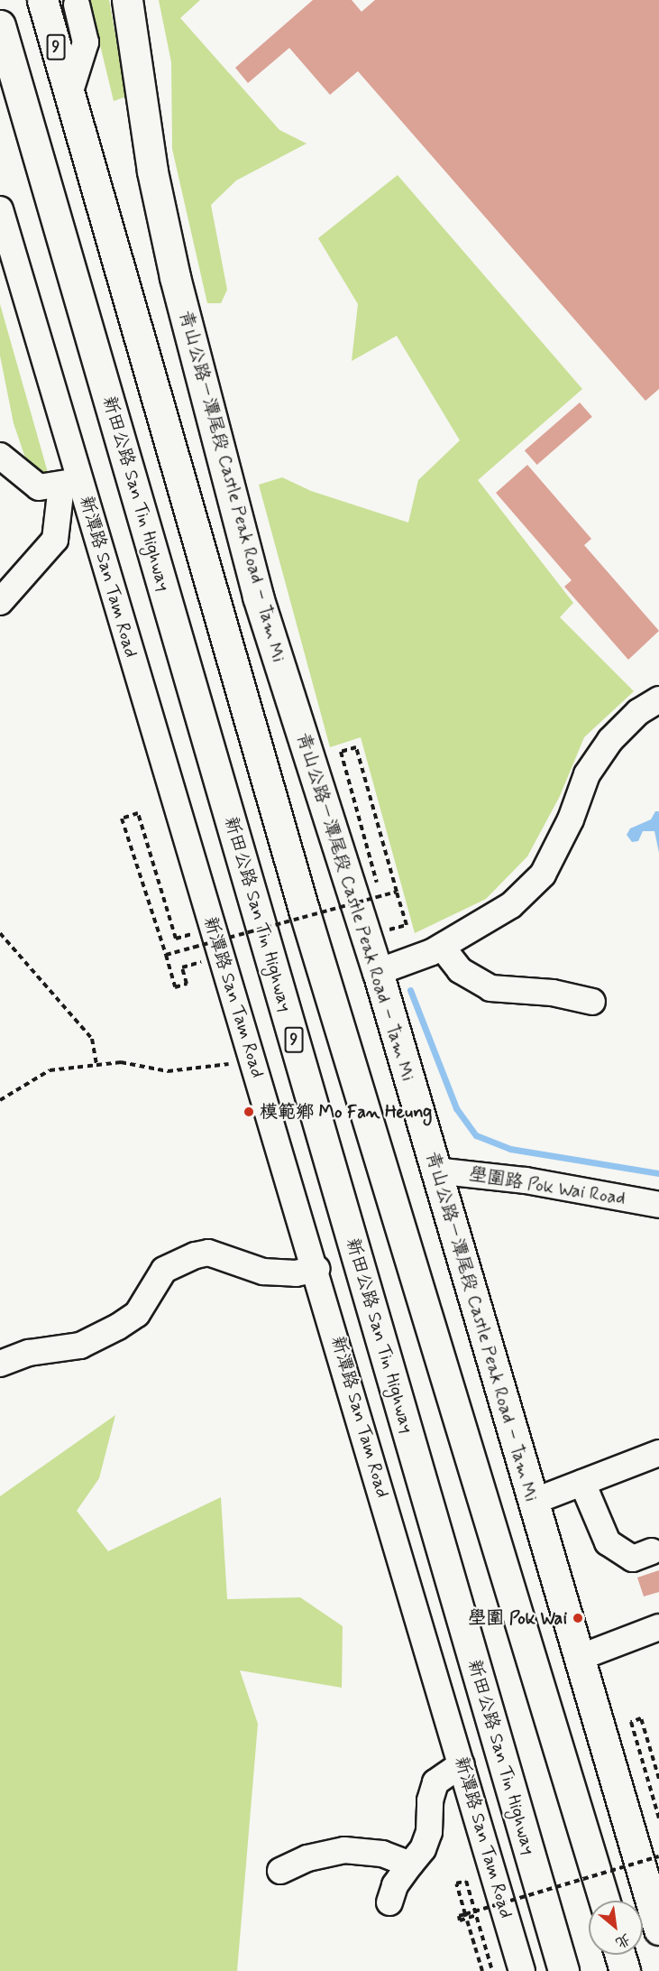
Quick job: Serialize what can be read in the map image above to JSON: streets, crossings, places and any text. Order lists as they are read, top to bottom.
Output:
{
  "streets": {
    "main road": ["9", "青山公路－潭尾段 Castle Peak Road – Tam Mi", "新田公路 San Tin Highway"],
    "street": ["新潭路 San Tam Road", "壆圍路 Pok Wai Road"]
  },
  "crossings": [
    ["青山公路－潭尾段 Castle Peak Road – Tam Mi", "壆圍路 Pok Wai Road"]
  ],
  "places": ["模範鄉 Mo Fan Heung", "壆圍 Pok Wai"],
  "north": "bottom right"
}
